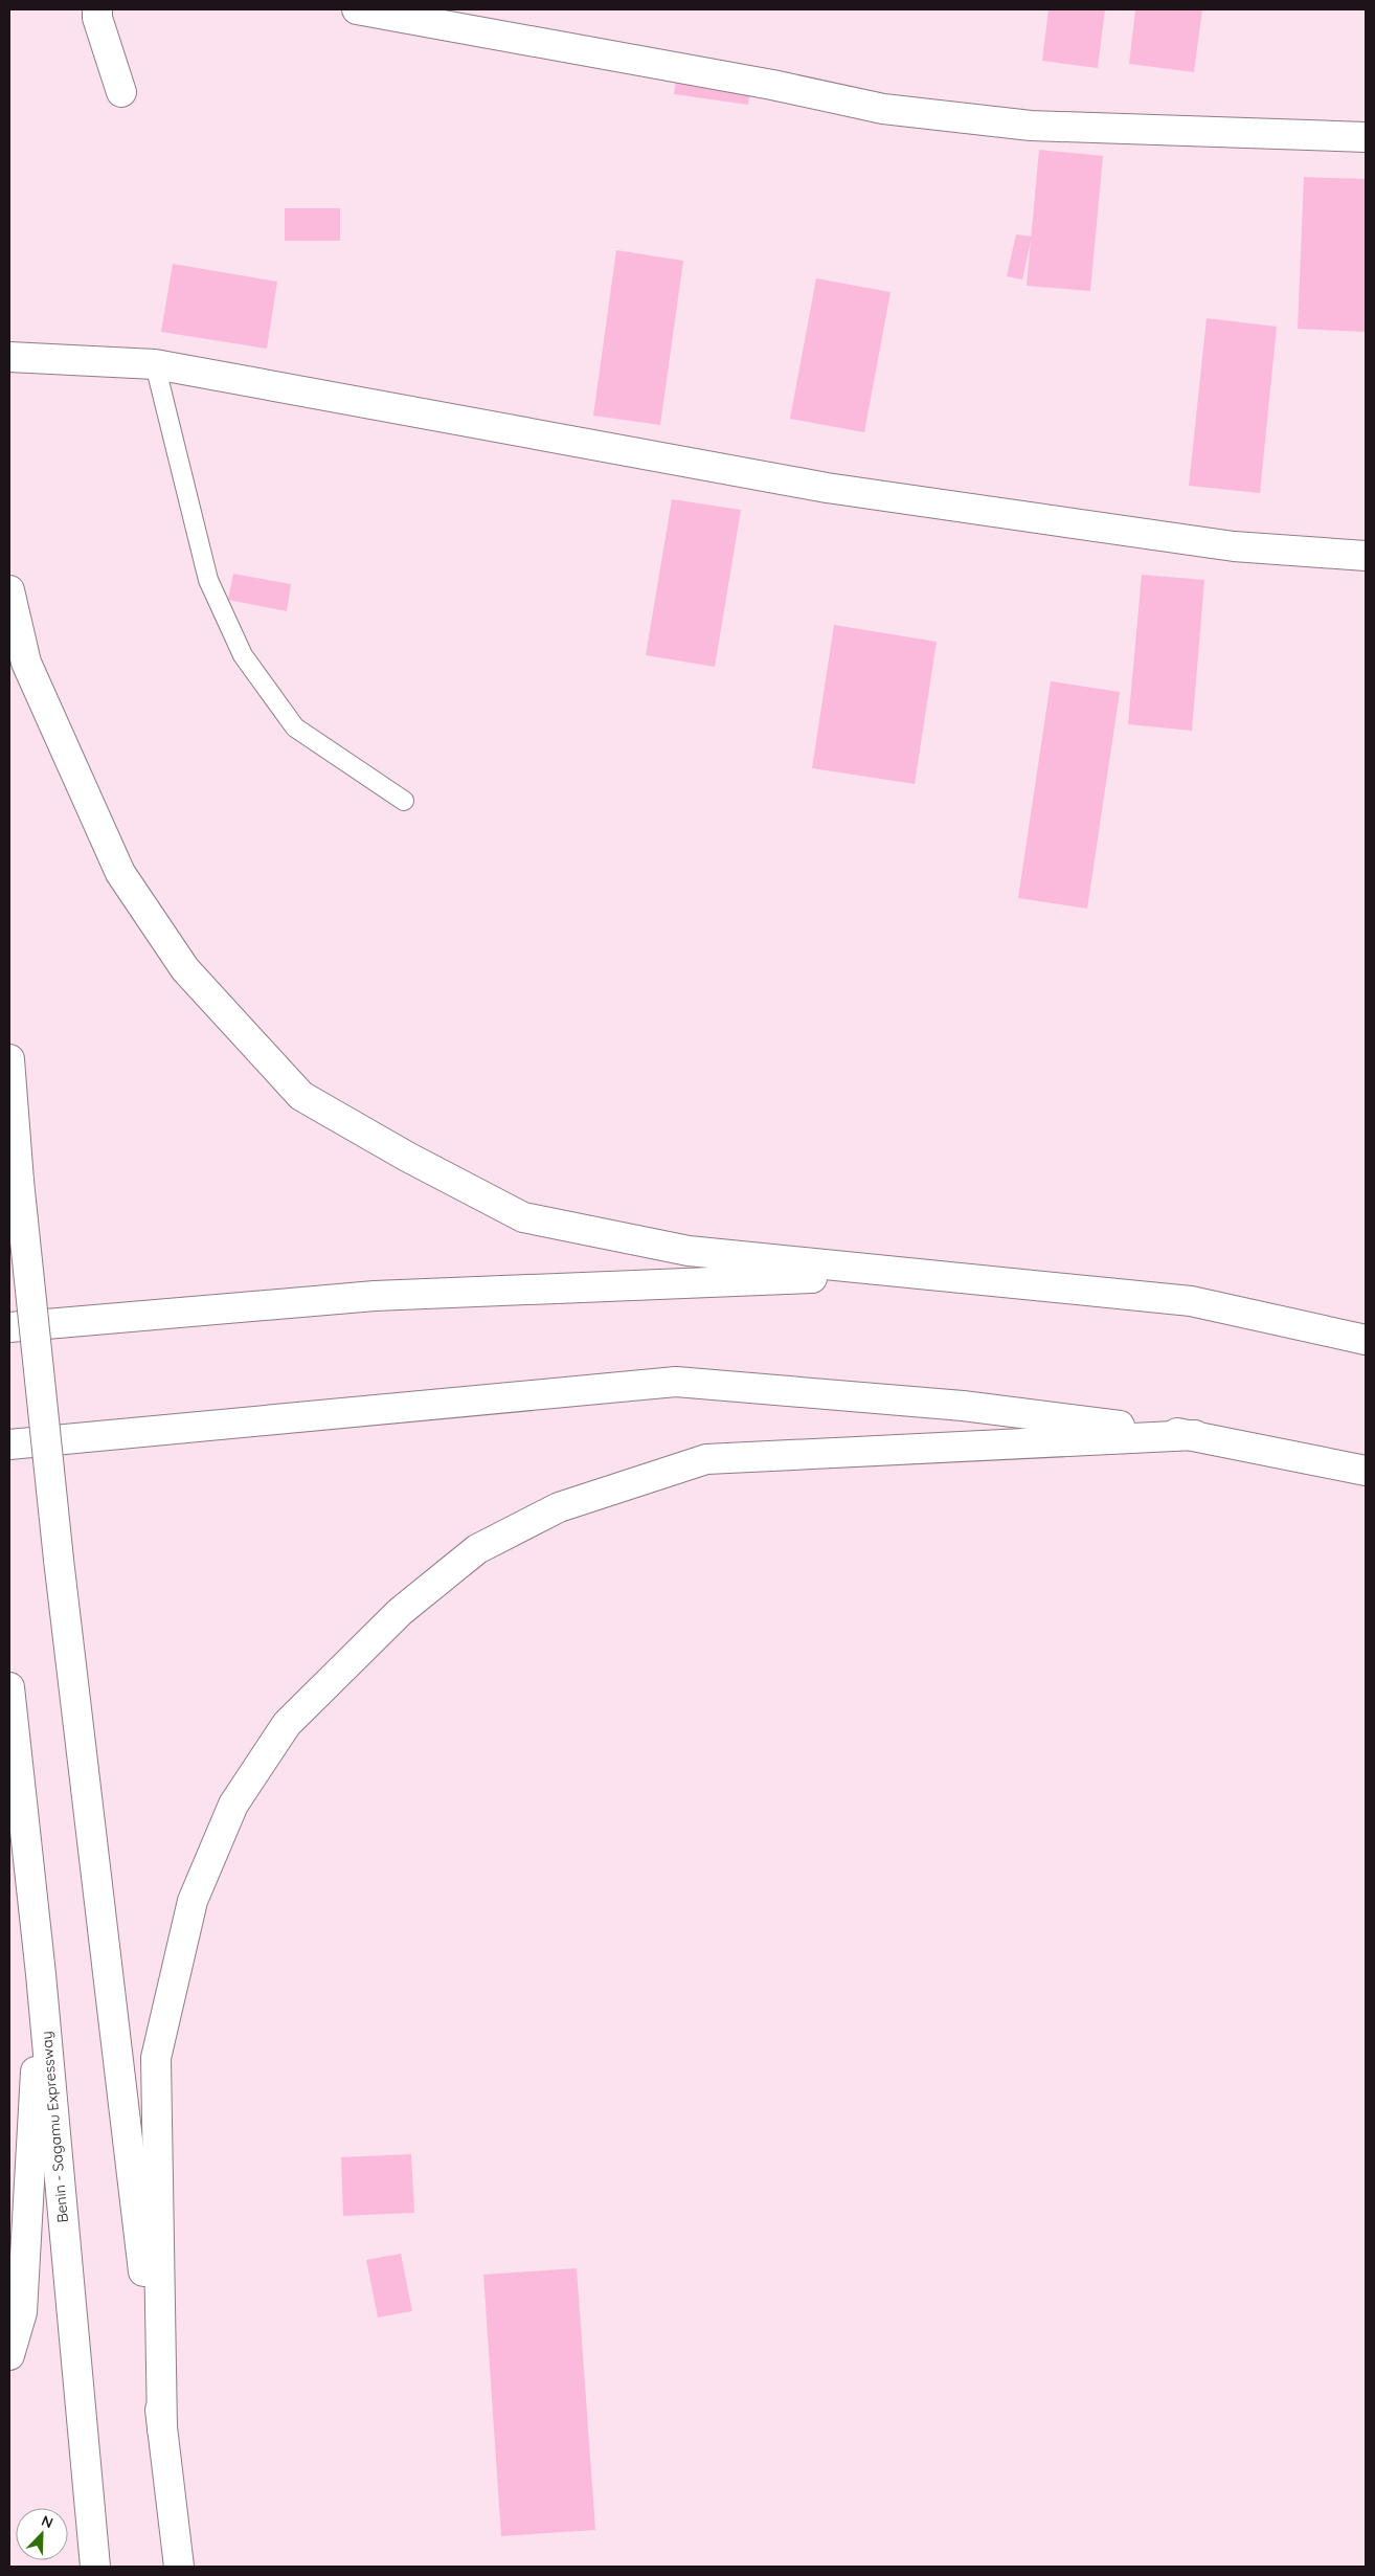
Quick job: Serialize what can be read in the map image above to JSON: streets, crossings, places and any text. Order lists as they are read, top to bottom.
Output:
{
  "streets": {
    "main road": ["Benin - Sagamu Expressway"]
  },
  "north": "top right"
}
